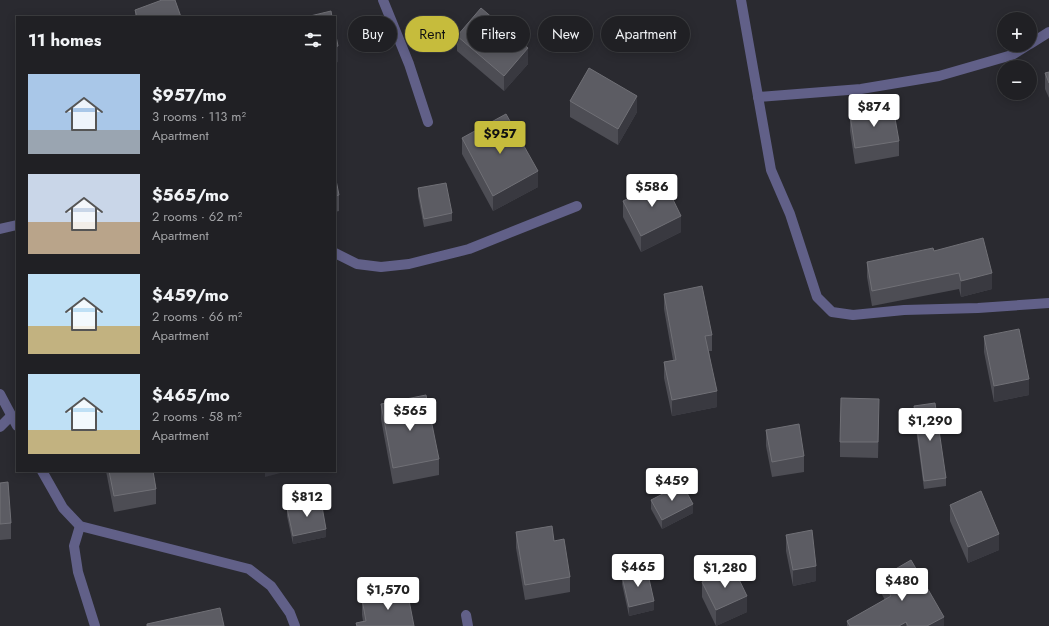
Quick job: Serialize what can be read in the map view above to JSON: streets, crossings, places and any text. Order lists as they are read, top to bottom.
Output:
{
  "page": {
    "map_buttons": ["+", "−"],
    "chip": [
      "Buy",
      "Rent",
      "Filters",
      "New",
      "Apartment"
    ],
    "heading": "11 homes",
    "list": [
      {
        "name": "$957/mo",
        "note": "3 rooms · 113 m² · Apartment"
      },
      {
        "name": "$565/mo",
        "note": "2 rooms · 62 m² · Apartment"
      },
      {
        "name": "$459/mo",
        "note": "2 rooms · 66 m² · Apartment"
      },
      {
        "name": "$465/mo",
        "note": "2 rooms · 58 m² · Apartment"
      }
    ],
    "price": [
      "$874",
      "$957",
      "$586",
      "$565",
      "$1,290",
      "$459",
      "$812",
      "$465",
      "$1,280",
      "$480",
      "$1,570"
    ]
  }
}
